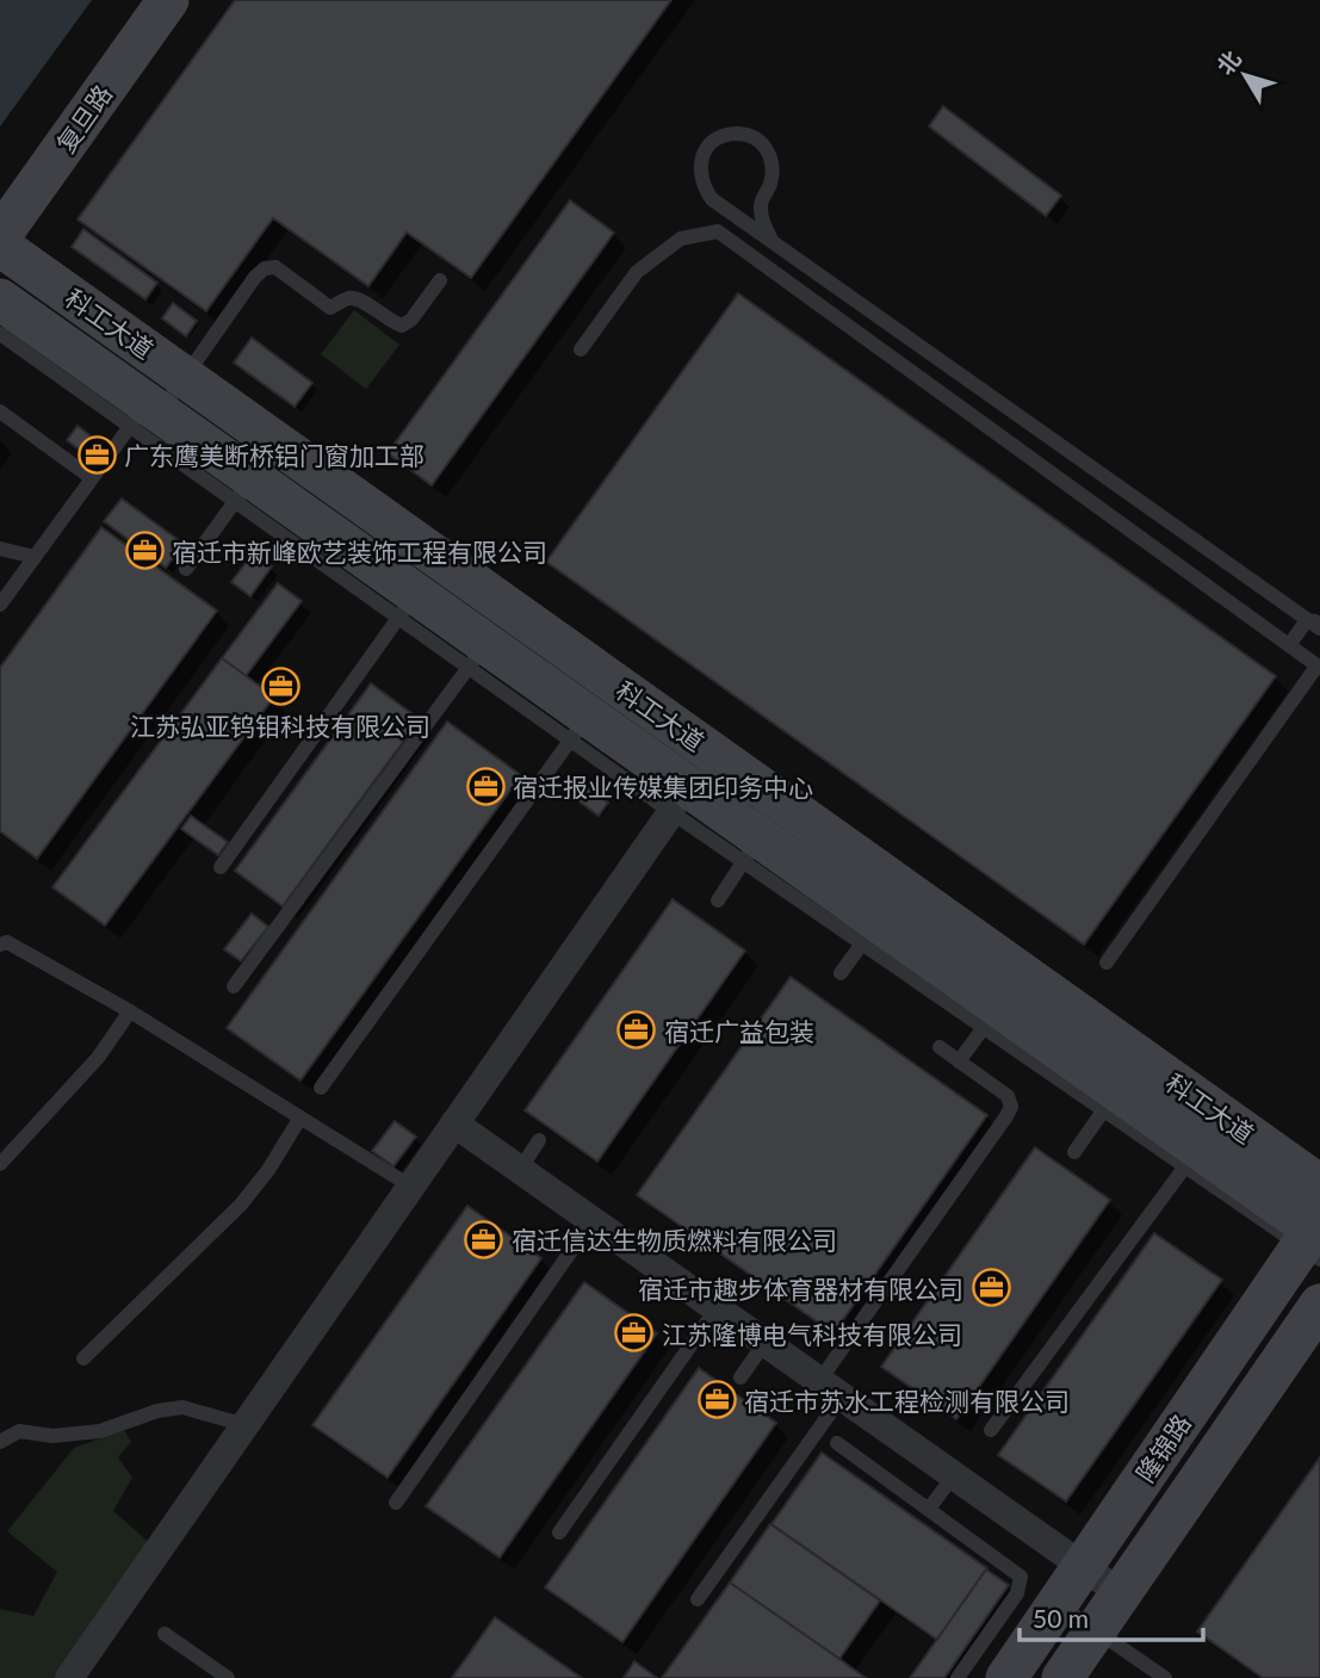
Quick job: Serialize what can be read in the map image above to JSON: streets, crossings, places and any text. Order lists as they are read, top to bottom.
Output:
{
  "streets": {
    "street": ["复旦路", "科工大道", "隆锦路"]
  },
  "crossings": [
    ["复旦路", "科工大道"],
    ["科工大道", "隆锦路"]
  ],
  "places": {
    "office": [
      "广东鹰美断桥铝门窗加工部",
      "宿迁市新峰欧艺装饰工程有限公司",
      "江苏弘亚钨钼科技有限公司",
      "宿迁报业传媒集团印务中心",
      "宿迁广益包装",
      "宿迁信达生物质燃料有限公司",
      "宿迁市趣步体育器材有限公司",
      "江苏隆博电气科技有限公司",
      "宿迁市苏水工程检测有限公司"
    ]
  },
  "scale_bar": "50 m",
  "north": "top left"
}
